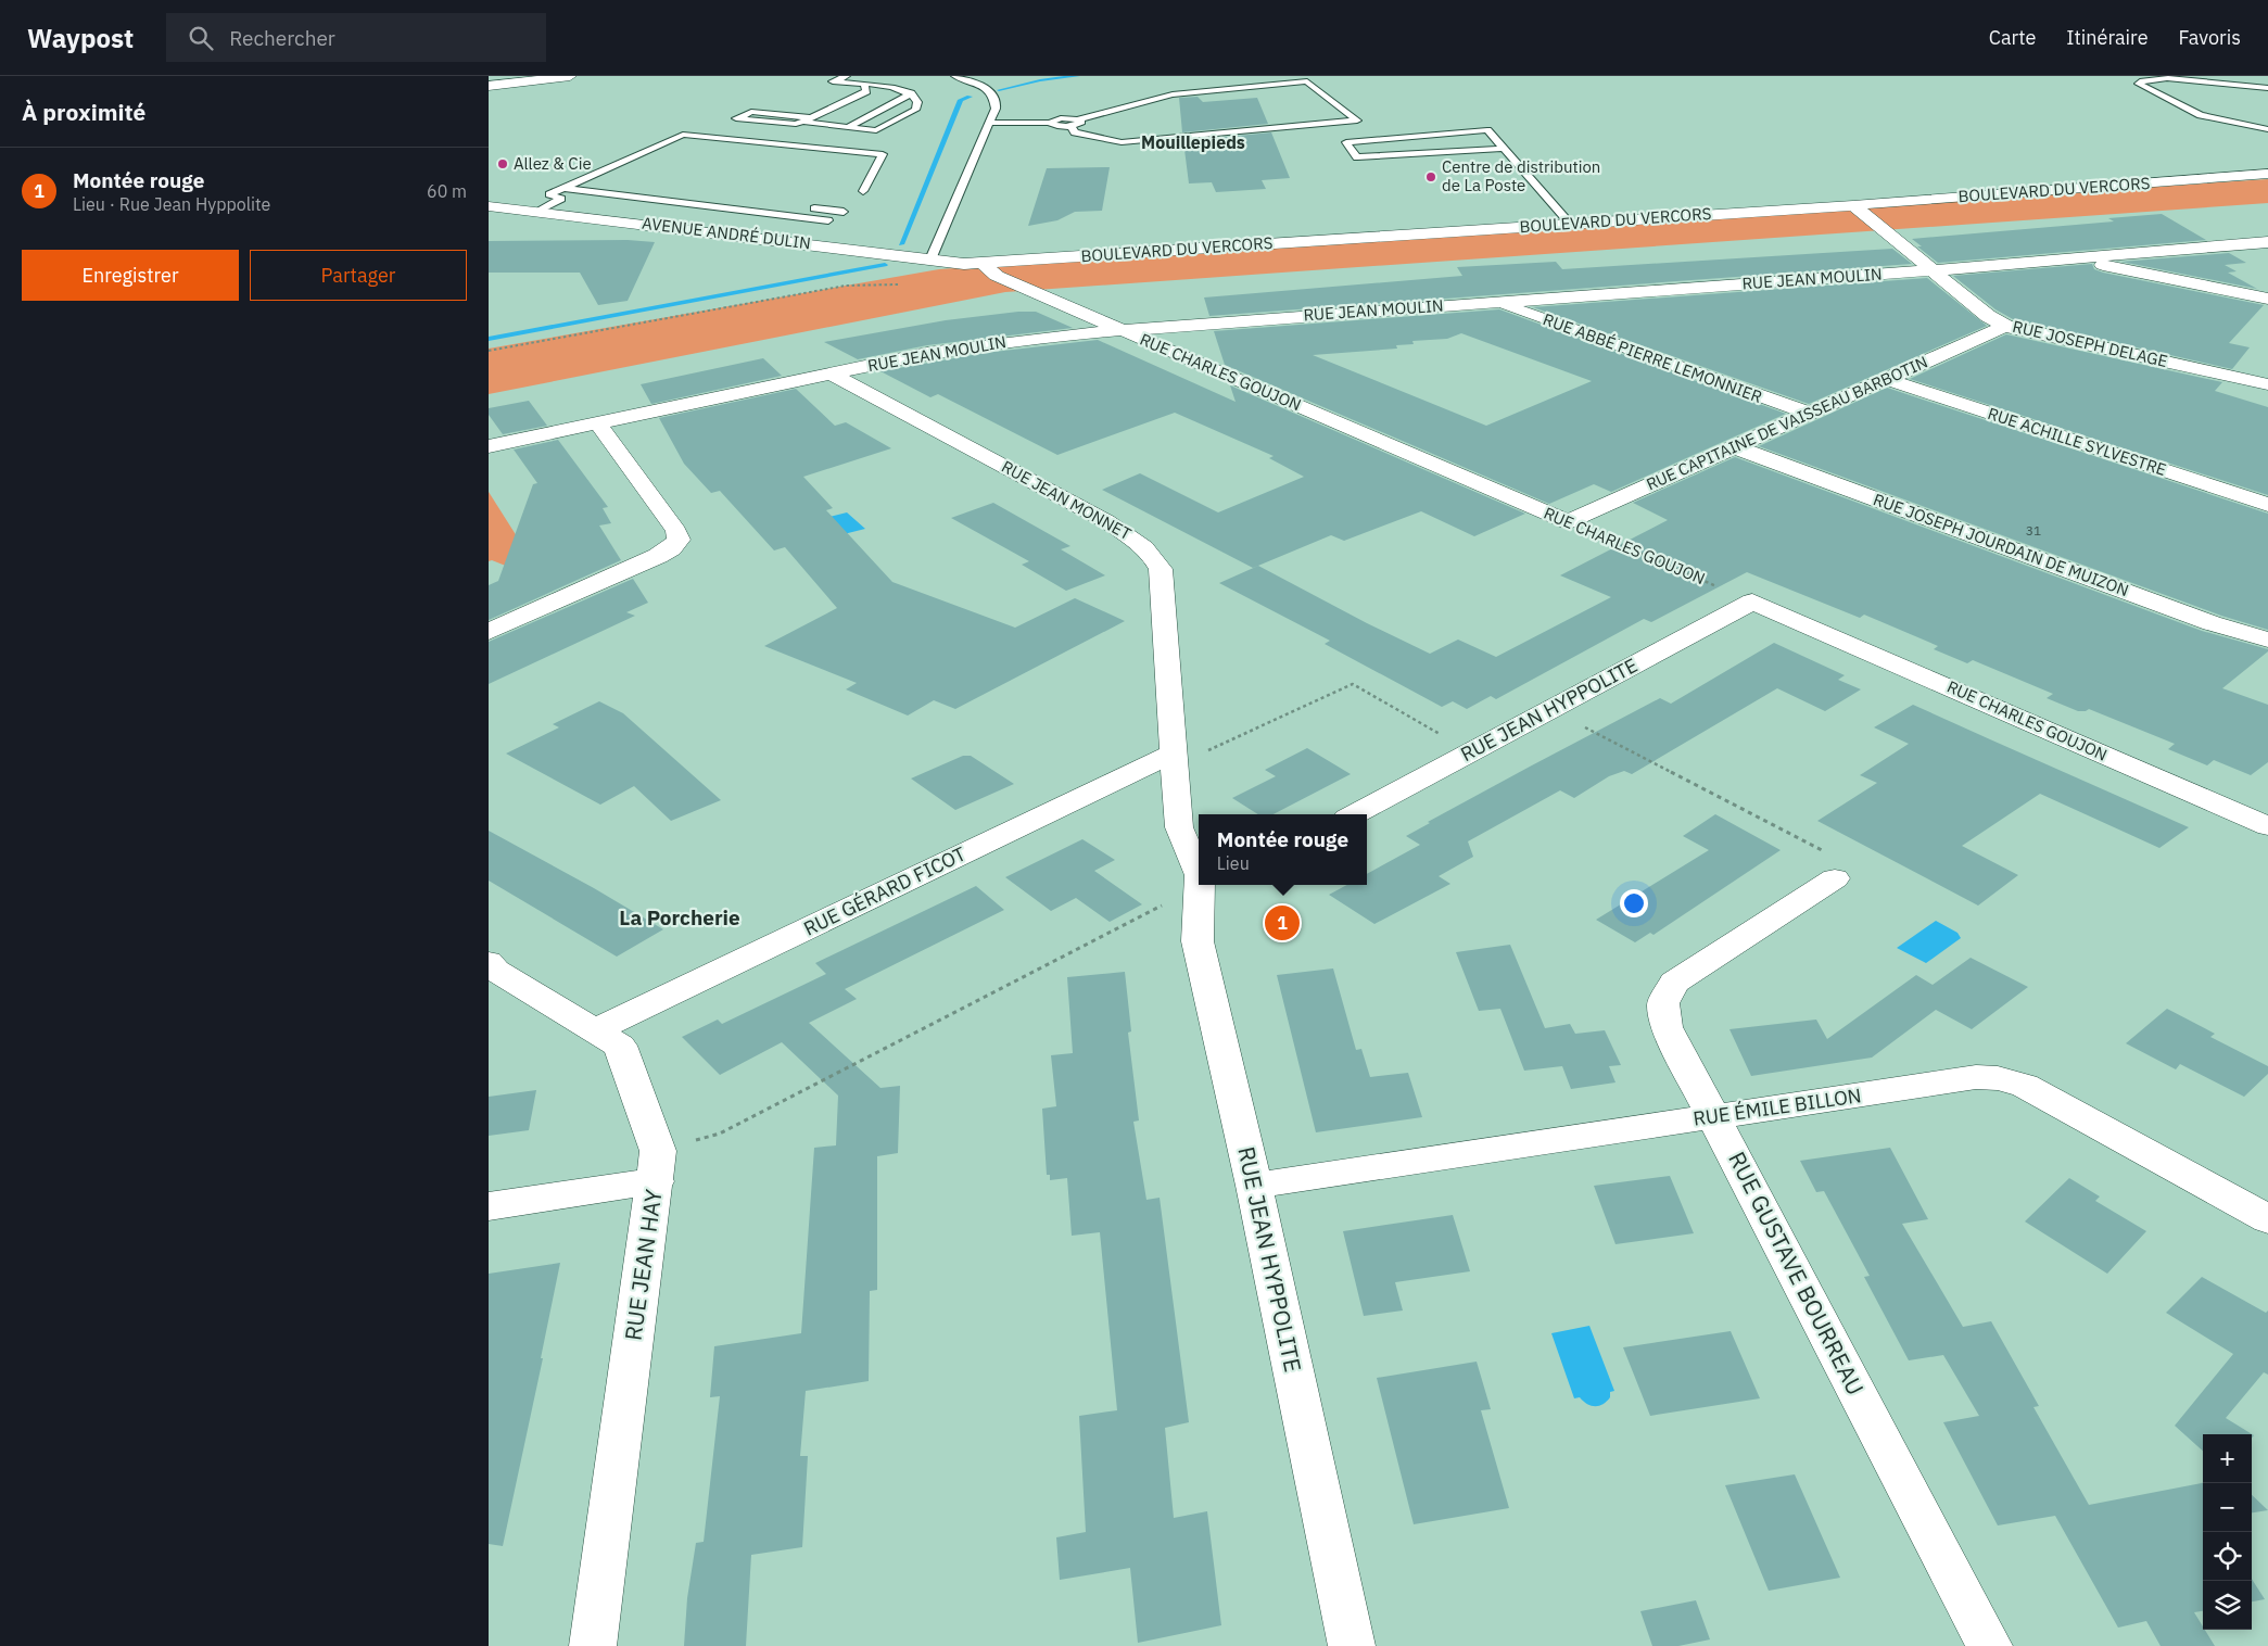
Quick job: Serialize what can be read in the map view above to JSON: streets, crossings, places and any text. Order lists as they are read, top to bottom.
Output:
{
  "streets": {
    "street": [
      "BOULEVARD DU VERCORS",
      "AVENUE ANDRÉ DULIN",
      "RUE JEAN MOULIN",
      "RUE JOSEPH DELAGE",
      "RUE ABBÉ PIERRE LEMONNIER",
      "RUE CHARLES GOUJON",
      "RUE CAPITAINE DE VAISSEAU BARBOTIN",
      "RUE ACHILLE SYLVESTRE",
      "RUE JEAN MONNET",
      "RUE JOSEPH JOURDAIN DE MUIZON",
      "RUE JEAN HYPPOLITE",
      "RUE GÉRARD FICOT",
      "RUE ÉMILE BILLON",
      "RUE JEAN HAY",
      "RUE GUSTAVE BOURREAU"
    ]
  },
  "crossings": [
    ["BOULEVARD DU VERCORS", "AVENUE ANDRÉ DULIN"],
    ["BOULEVARD DU VERCORS", "RUE JOSEPH DELAGE"],
    ["BOULEVARD DU VERCORS", "RUE CHARLES GOUJON"],
    ["AVENUE ANDRÉ DULIN", "RUE CHARLES GOUJON"],
    ["RUE JEAN MOULIN", "RUE JOSEPH DELAGE"],
    ["RUE JEAN MOULIN", "RUE ABBÉ PIERRE LEMONNIER"],
    ["RUE JEAN MOULIN", "RUE CHARLES GOUJON"],
    ["RUE JEAN MOULIN", "RUE JEAN MONNET"],
    ["RUE JOSEPH DELAGE", "RUE CAPITAINE DE VAISSEAU BARBOTIN"],
    ["RUE ABBÉ PIERRE LEMONNIER", "RUE CAPITAINE DE VAISSEAU BARBOTIN"],
    ["RUE CHARLES GOUJON", "RUE CAPITAINE DE VAISSEAU BARBOTIN"],
    ["RUE CHARLES GOUJON", "RUE JEAN HYPPOLITE"],
    ["RUE CAPITAINE DE VAISSEAU BARBOTIN", "RUE ACHILLE SYLVESTRE"],
    ["RUE CAPITAINE DE VAISSEAU BARBOTIN", "RUE JOSEPH JOURDAIN DE MUIZON"],
    ["RUE JEAN MONNET", "RUE GÉRARD FICOT"],
    ["RUE JEAN HYPPOLITE", "RUE ÉMILE BILLON"],
    ["RUE GÉRARD FICOT", "RUE JEAN HAY"],
    ["RUE ÉMILE BILLON", "RUE GUSTAVE BOURREAU"]
  ],
  "districts": ["Mouillepieds", "La Porcherie"],
  "places": ["Allez & Cie", "Centre de distribution de La Poste"],
  "house_numbers": ["31"],
  "page": {
    "header": "Waypost",
    "search": "Rechercher",
    "nav": ["Carte", "Itinéraire", "Favoris"],
    "heading": "À proximité",
    "list": [
      {
        "mark": "1",
        "name": "Montée rouge",
        "note": "Lieu · Rue Jean Hyppolite",
        "value": "60 m"
      }
    ],
    "buttons": ["Enregistrer", "Partager"],
    "popup": ["Montée rouge", "Lieu"],
    "pins": "1",
    "map_buttons": ["+", "−"]
  }
}
